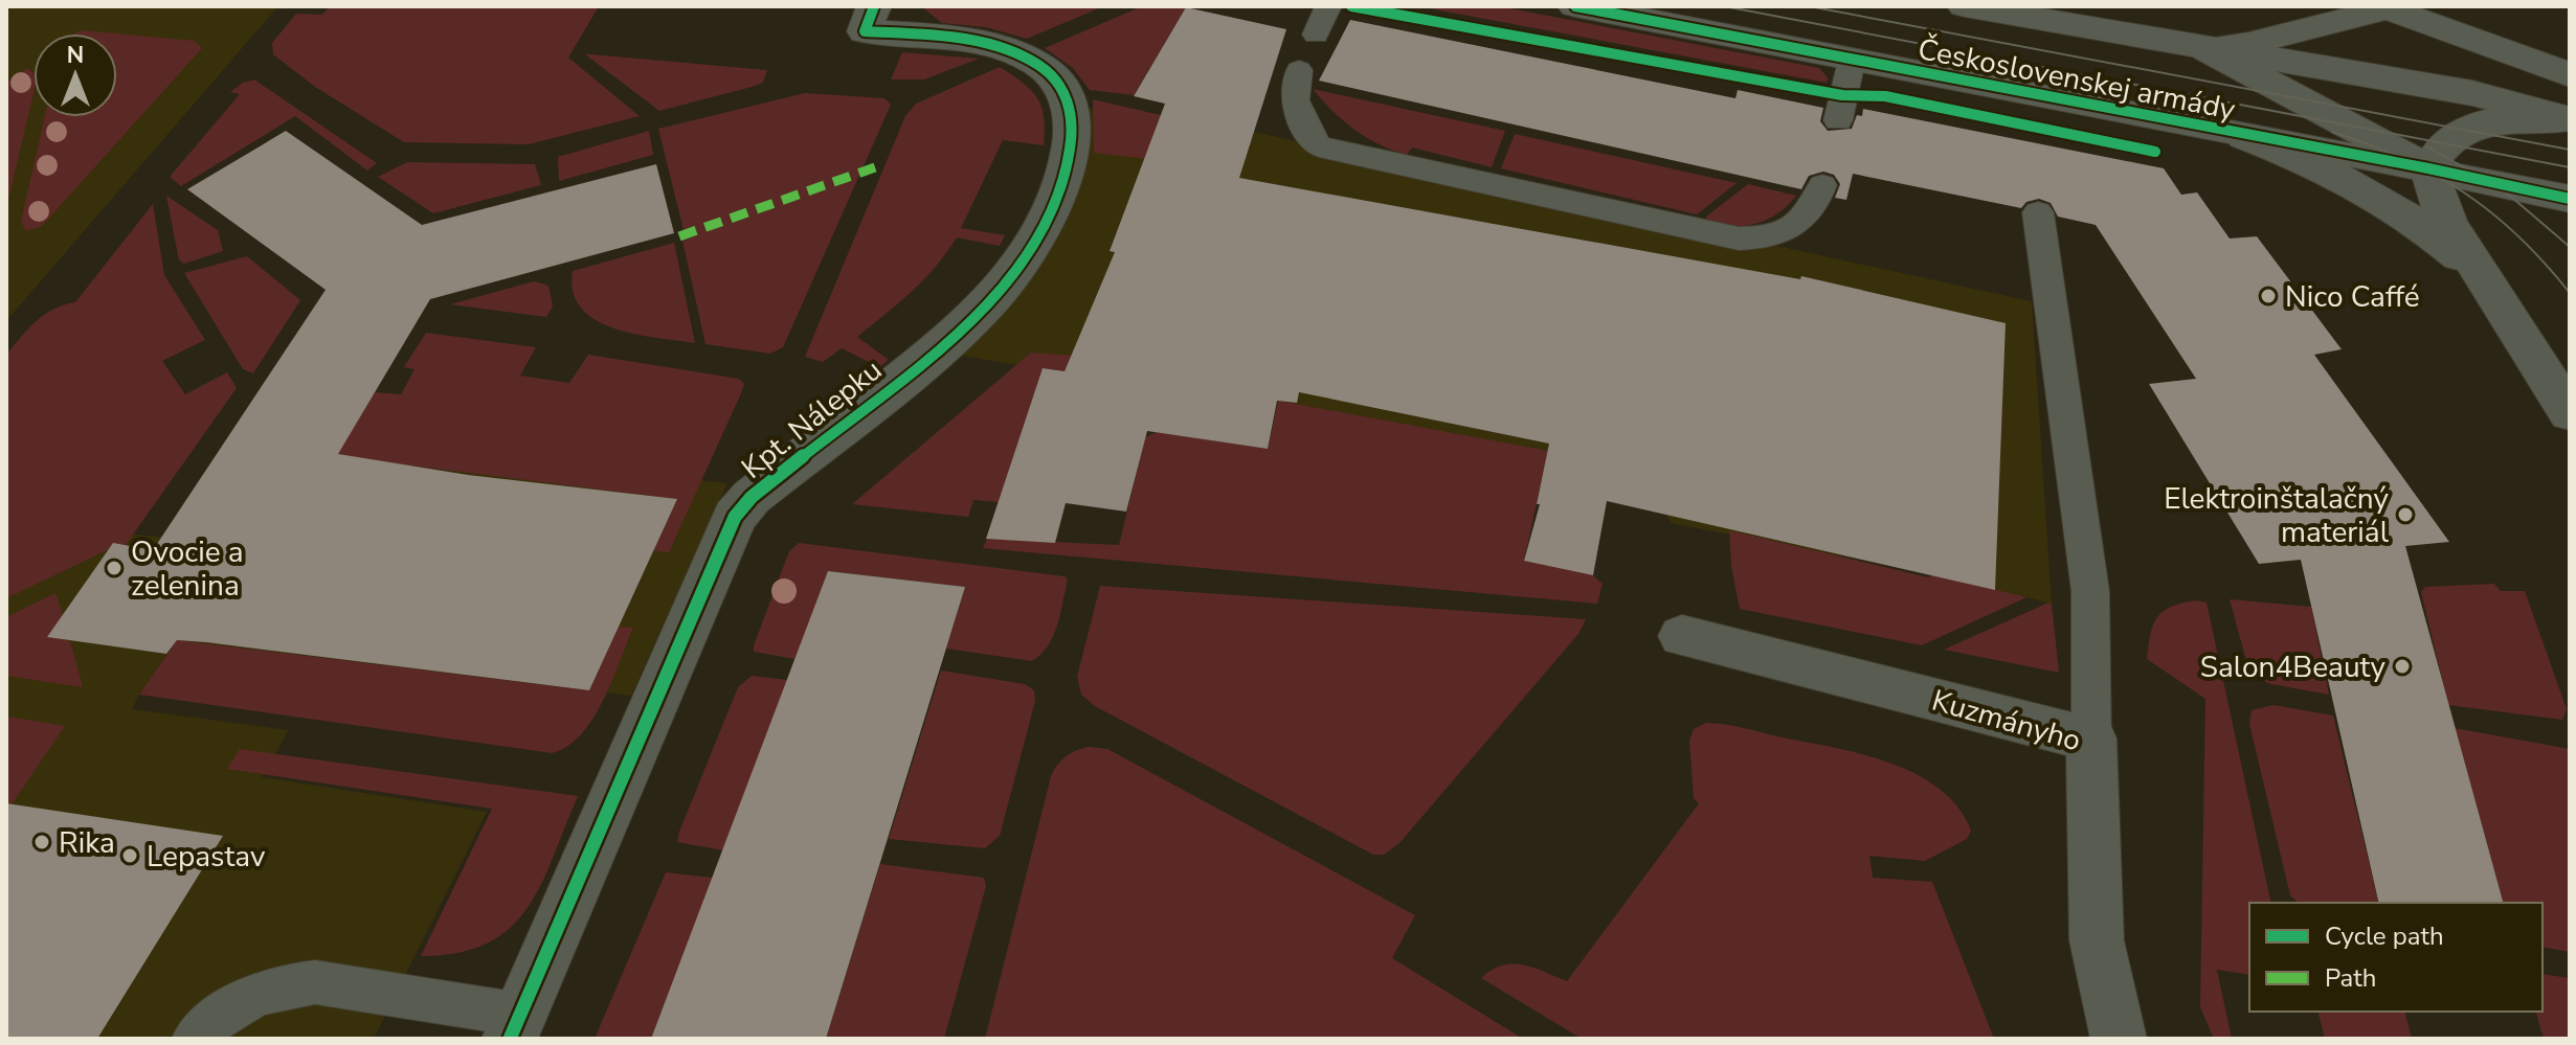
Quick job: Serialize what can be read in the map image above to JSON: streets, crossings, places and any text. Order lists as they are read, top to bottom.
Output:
{
  "streets": {
    "street": ["Československej armády", "Kpt. Nálepku", "Kuzmányho"]
  },
  "places": [
    "Nico Caffé",
    "Elektroinštalačný materiál",
    "Ovocie a zelenina",
    "Salon4Beauty",
    "Rika",
    "Lepastav"
  ],
  "legend": ["Cycle path", "Path"],
  "north": "top"
}
